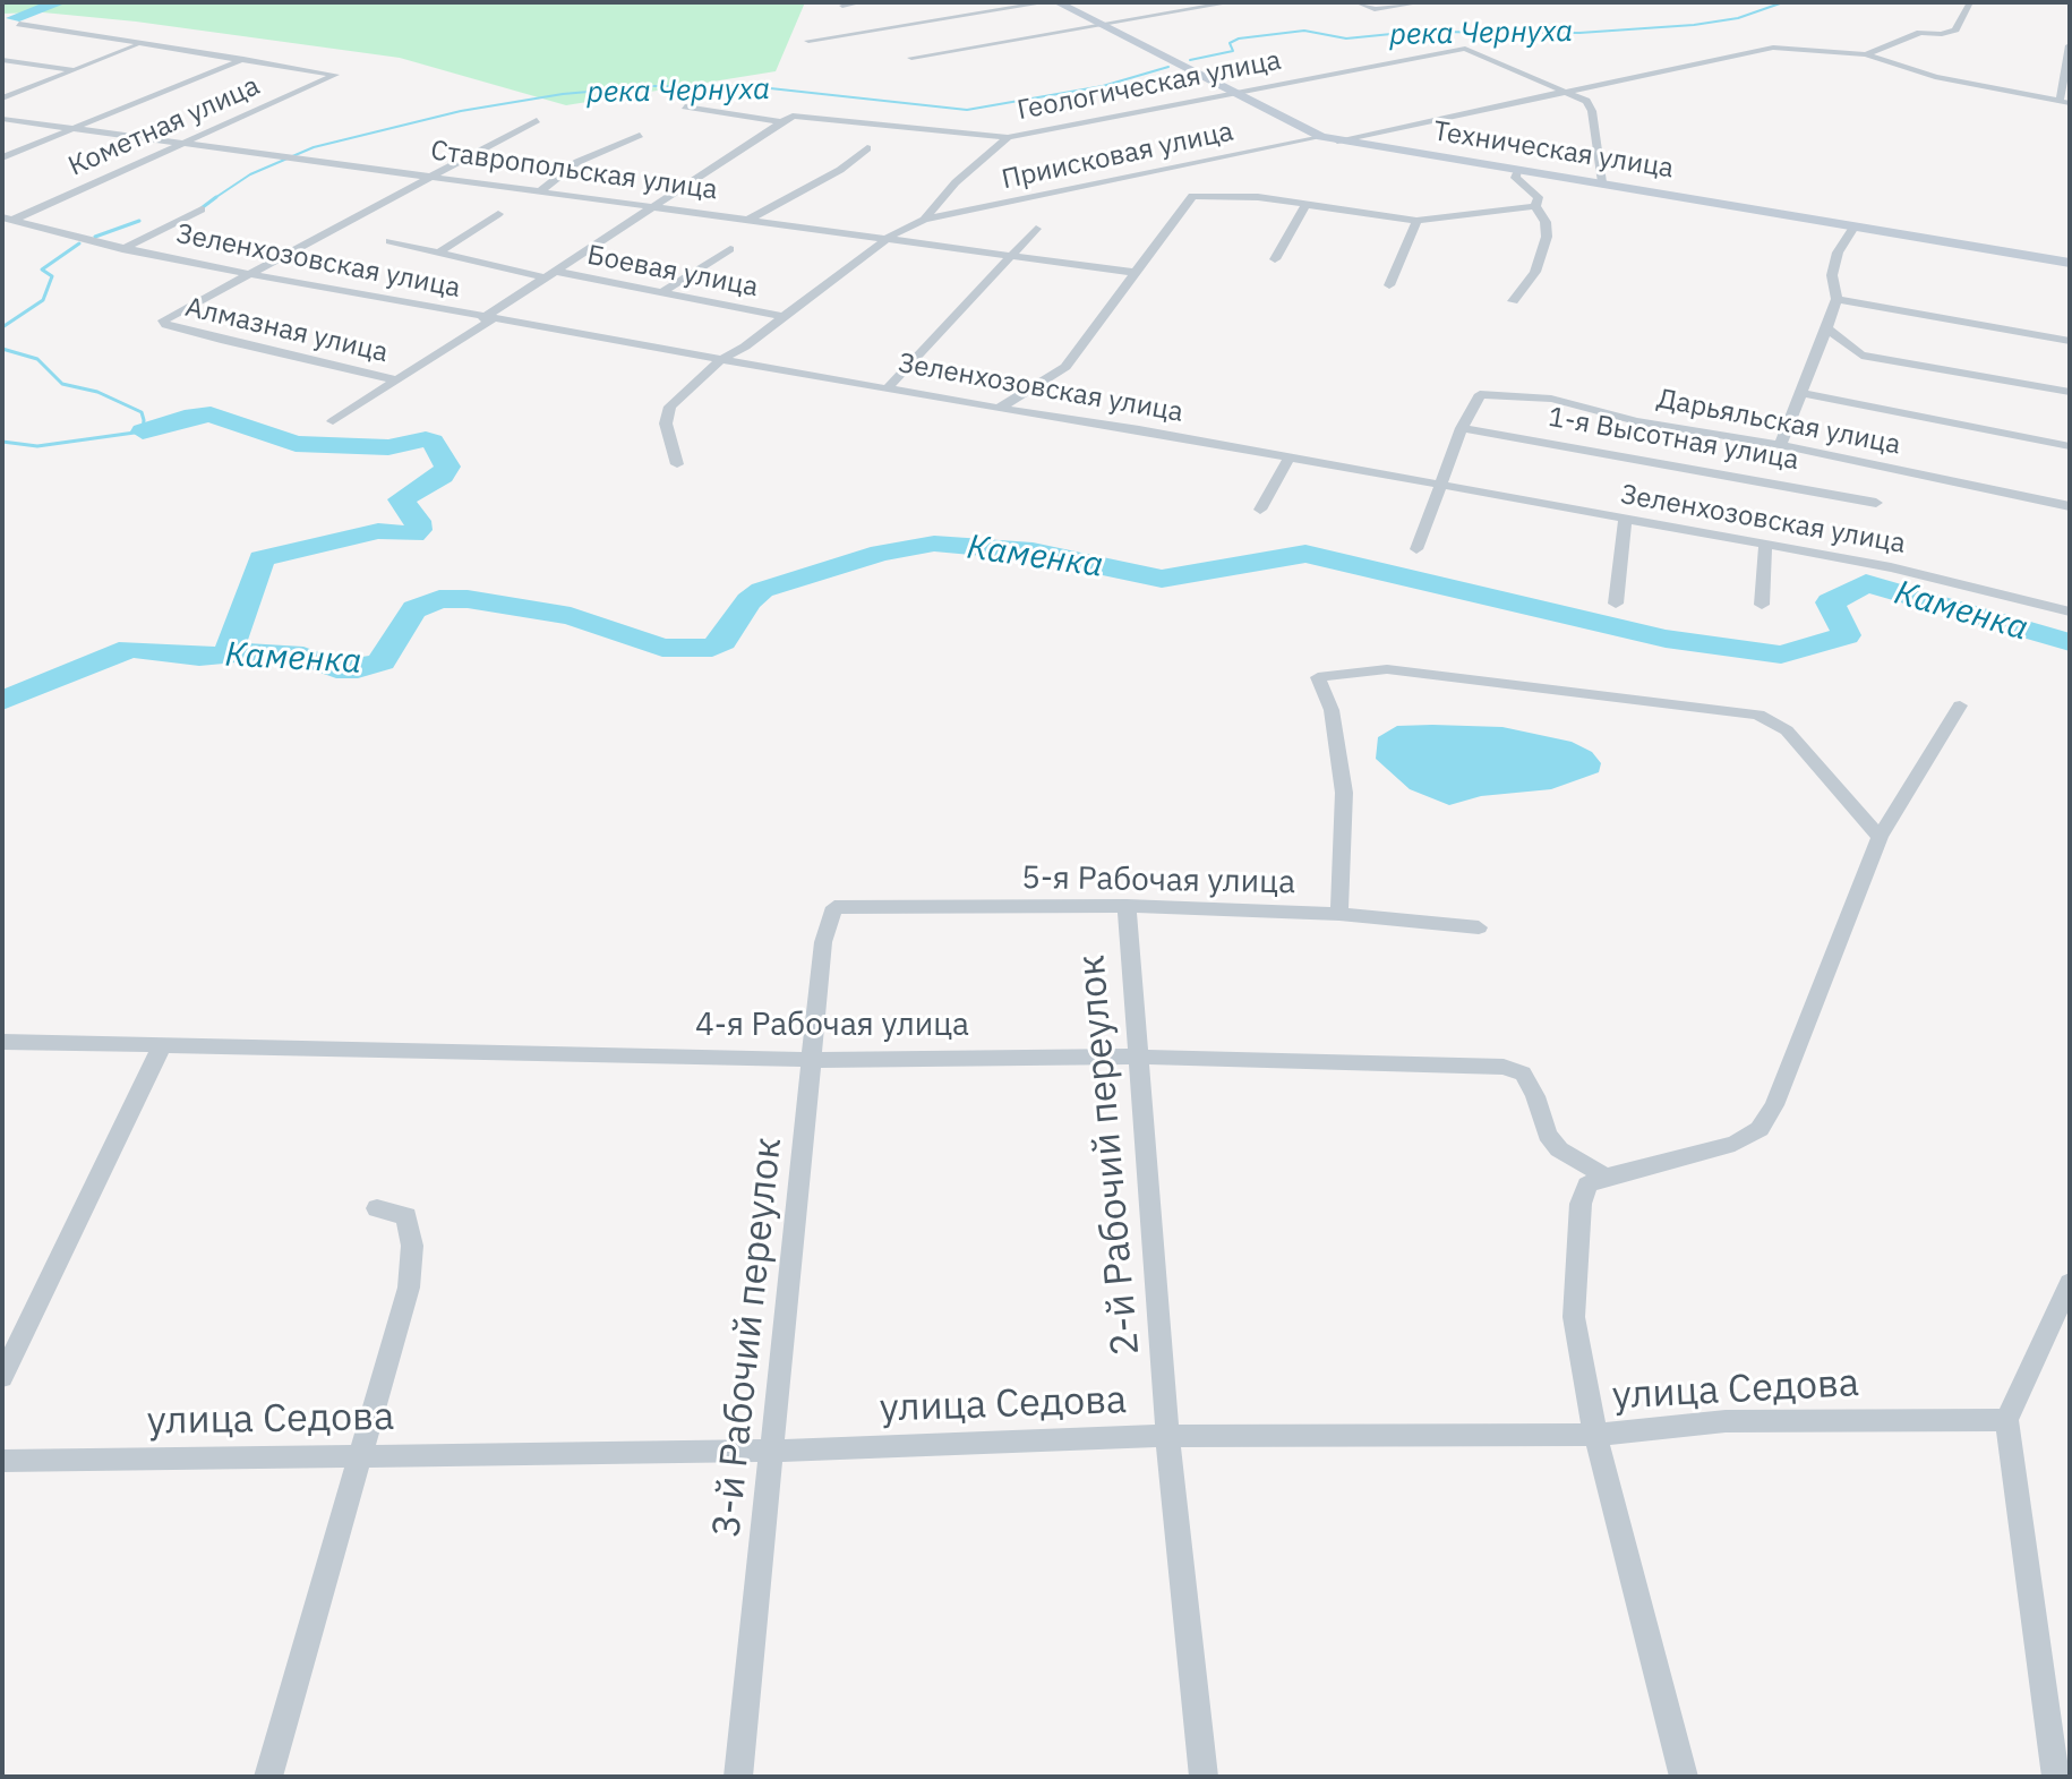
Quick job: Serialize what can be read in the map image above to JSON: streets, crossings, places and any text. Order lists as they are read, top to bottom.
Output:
{
  "streets": {
    "street": [
      "Геологическая улица",
      "Кометная улица",
      "Техническая улица",
      "Приисковая улица",
      "Ставропольская улица",
      "Зеленхозовская улица",
      "Боевая улица",
      "Алмазная улица",
      "Дарьяльская улица",
      "1-я Высотная улица",
      "5-я Рабочая улица",
      "4-я Рабочая улица",
      "2-й Рабочий переулок",
      "3-й Рабочий переулок",
      "улица Седова"
    ]
  },
  "crossings": [
    ["Геологическая улица", "Техническая улица"],
    ["Геологическая улица", "Приисковая улица"],
    ["Геологическая улица", "Ставропольская улица"],
    ["Геологическая улица", "Зеленхозовская улица"],
    ["Геологическая улица", "Боевая улица"],
    ["Кометная улица", "Ставропольская улица"],
    ["Кометная улица", "Зеленхозовская улица"],
    ["Техническая улица", "Приисковая улица"],
    ["Зеленхозовская улица", "Алмазная улица"],
    ["Дарьяльская улица", "1-я Высотная улица"],
    ["5-я Рабочая улица", "2-й Рабочий переулок"],
    ["5-я Рабочая улица", "3-й Рабочий переулок"],
    ["4-я Рабочая улица", "2-й Рабочий переулок"],
    ["4-я Рабочая улица", "3-й Рабочий переулок"],
    ["2-й Рабочий переулок", "улица Седова"],
    ["3-й Рабочий переулок", "улица Седова"]
  ],
  "water": ["река Чернуха", "Каменка"]
}
